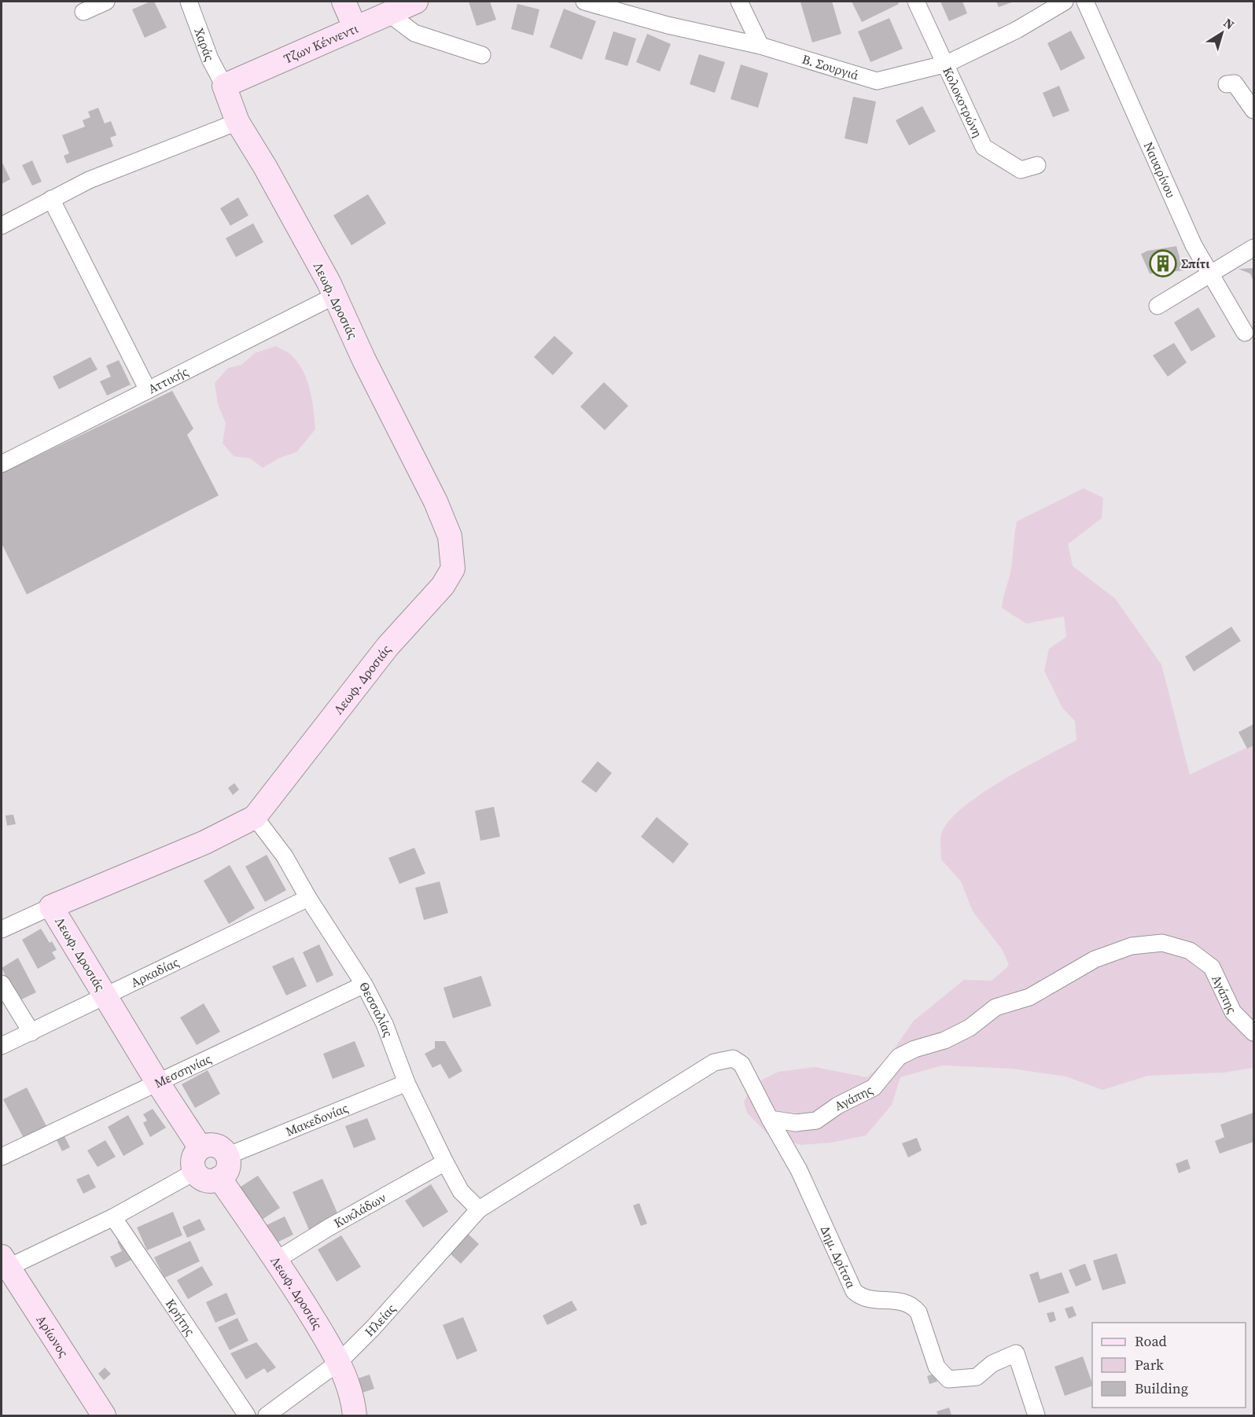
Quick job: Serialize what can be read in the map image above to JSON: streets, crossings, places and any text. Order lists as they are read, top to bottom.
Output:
{
  "streets": {
    "street": [
      "Τζων Κέννεντι",
      "Χαράς",
      "Β. Σουργιά",
      "Κολοκοτρώνη",
      "Ναυαρίνου",
      "Λεωφ. Δροσιάς",
      "Αττικής",
      "Αρκαδίας",
      "Αγάπης",
      "Θεσσαλίας",
      "Μεσσηνίας",
      "Μακεδονίας",
      "Κυκλάδων",
      "Δημ. Δρίτσα",
      "Κρήτης",
      "Ηλείας",
      "Αρίωνος"
    ]
  },
  "crossings": [
    ["Τζων Κέννεντι", "Χαράς"],
    ["Τζων Κέννεντι", "Λεωφ. Δροσιάς"],
    ["Χαράς", "Λεωφ. Δροσιάς"],
    ["Β. Σουργιά", "Κολοκοτρώνη"],
    ["Λεωφ. Δροσιάς", "Αττικής"],
    ["Λεωφ. Δροσιάς", "Αρκαδίας"],
    ["Λεωφ. Δροσιάς", "Θεσσαλίας"],
    ["Λεωφ. Δροσιάς", "Μεσσηνίας"],
    ["Λεωφ. Δροσιάς", "Μακεδονίας"],
    ["Λεωφ. Δροσιάς", "Κυκλάδων"],
    ["Λεωφ. Δροσιάς", "Ηλείας"],
    ["Αρκαδίας", "Θεσσαλίας"],
    ["Αγάπης", "Δημ. Δρίτσα"],
    ["Θεσσαλίας", "Μεσσηνίας"],
    ["Θεσσαλίας", "Μακεδονίας"],
    ["Θεσσαλίας", "Κυκλάδων"],
    ["Θεσσαλίας", "Ηλείας"]
  ],
  "places": {
    "building": ["Σπίτι"]
  },
  "legend": ["Road", "Park", "Building"],
  "north": "top right"
}
